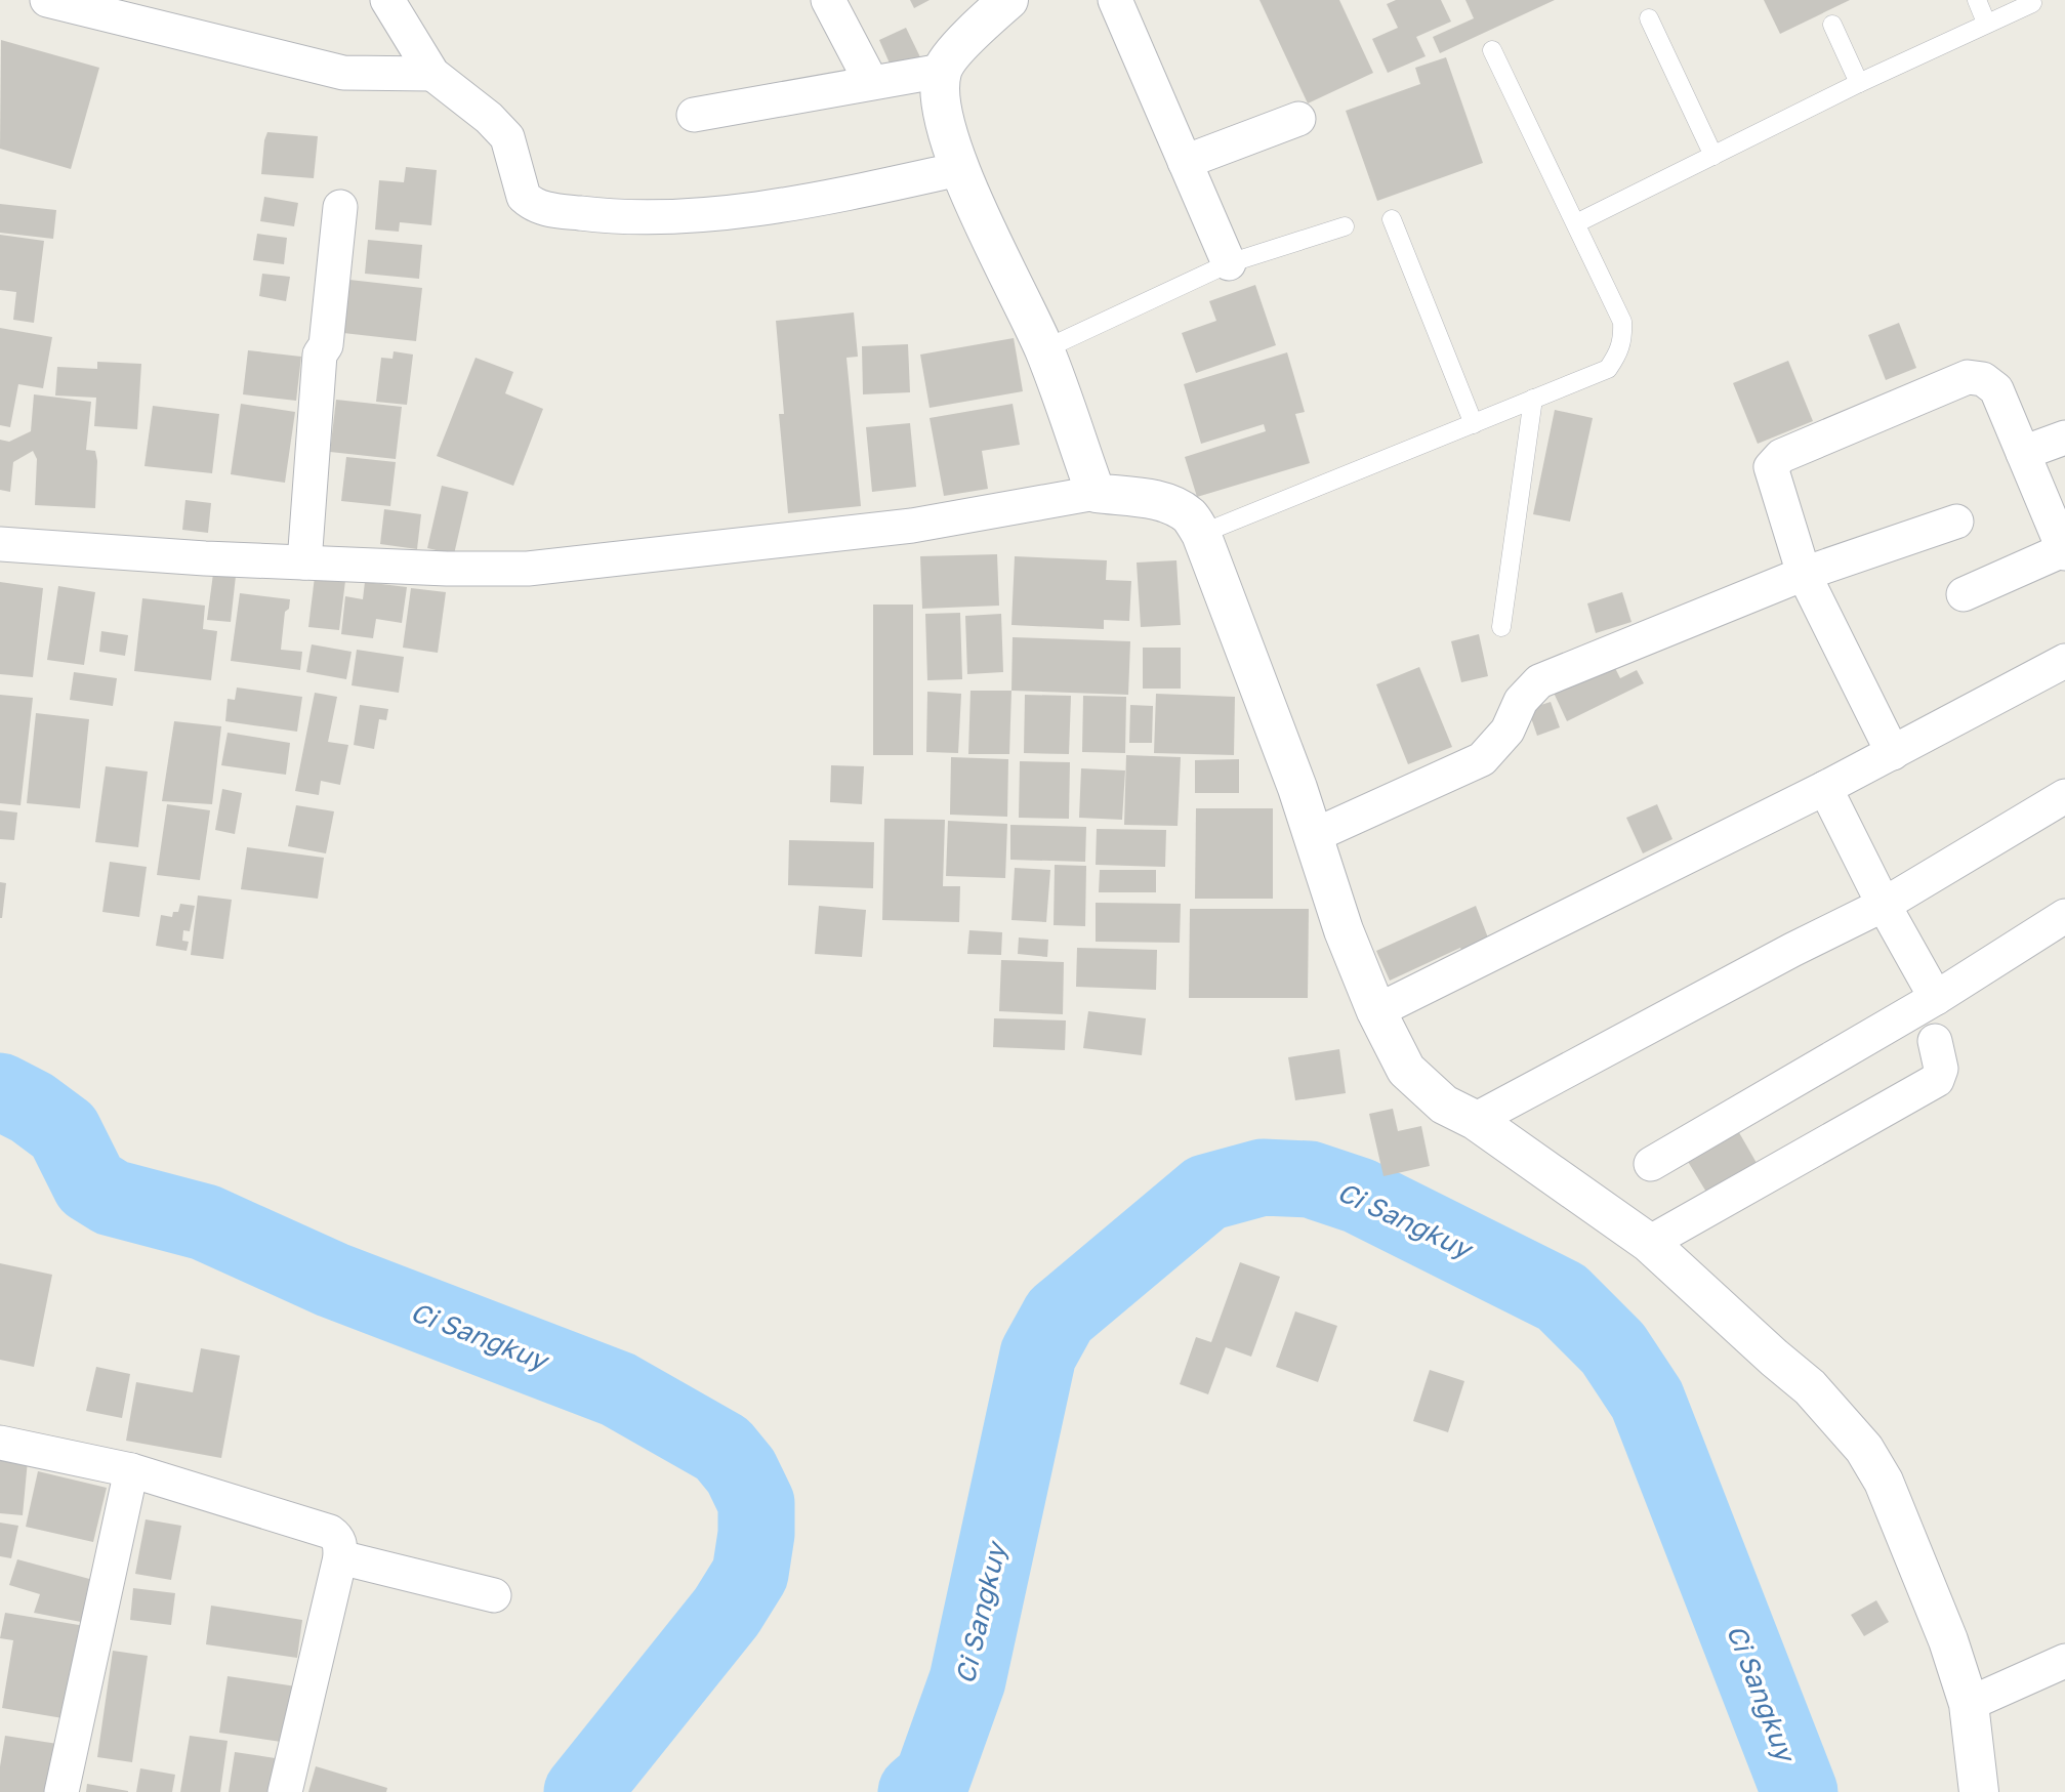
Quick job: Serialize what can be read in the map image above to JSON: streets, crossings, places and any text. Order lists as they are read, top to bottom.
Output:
{
  "water": ["Ci Sangkuy"]
}
